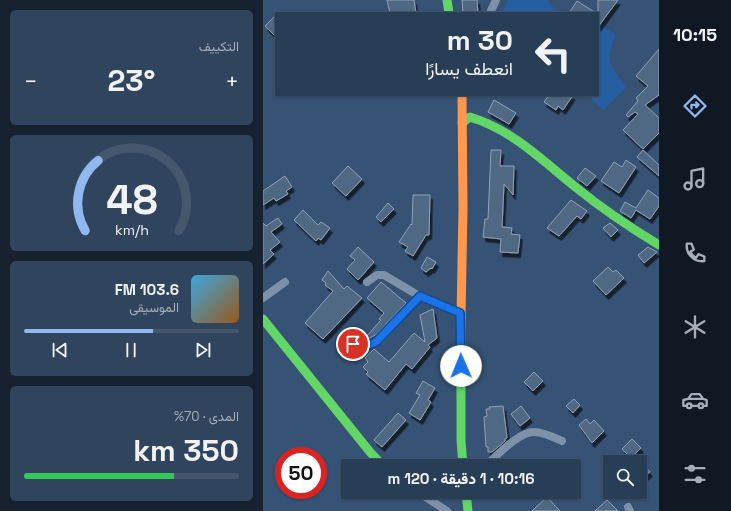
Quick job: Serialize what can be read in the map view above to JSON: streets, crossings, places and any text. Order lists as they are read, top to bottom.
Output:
{
  "page": {
    "tabs": "10:15",
    "tile": [
      "التكييف",
      ["المدى · 70%", "350 km"]
    ],
    "turn": ["30 m", "انعطف يسارًا"],
    "heat": ["−", "23°", "+"],
    "song": ["103.6 FM", "الموسيقى"],
    "limit": "50",
    "trip": "10:16 · 1 دقيقة · 120 m",
    "gauge": ["48", "km/h"]
  }
}
